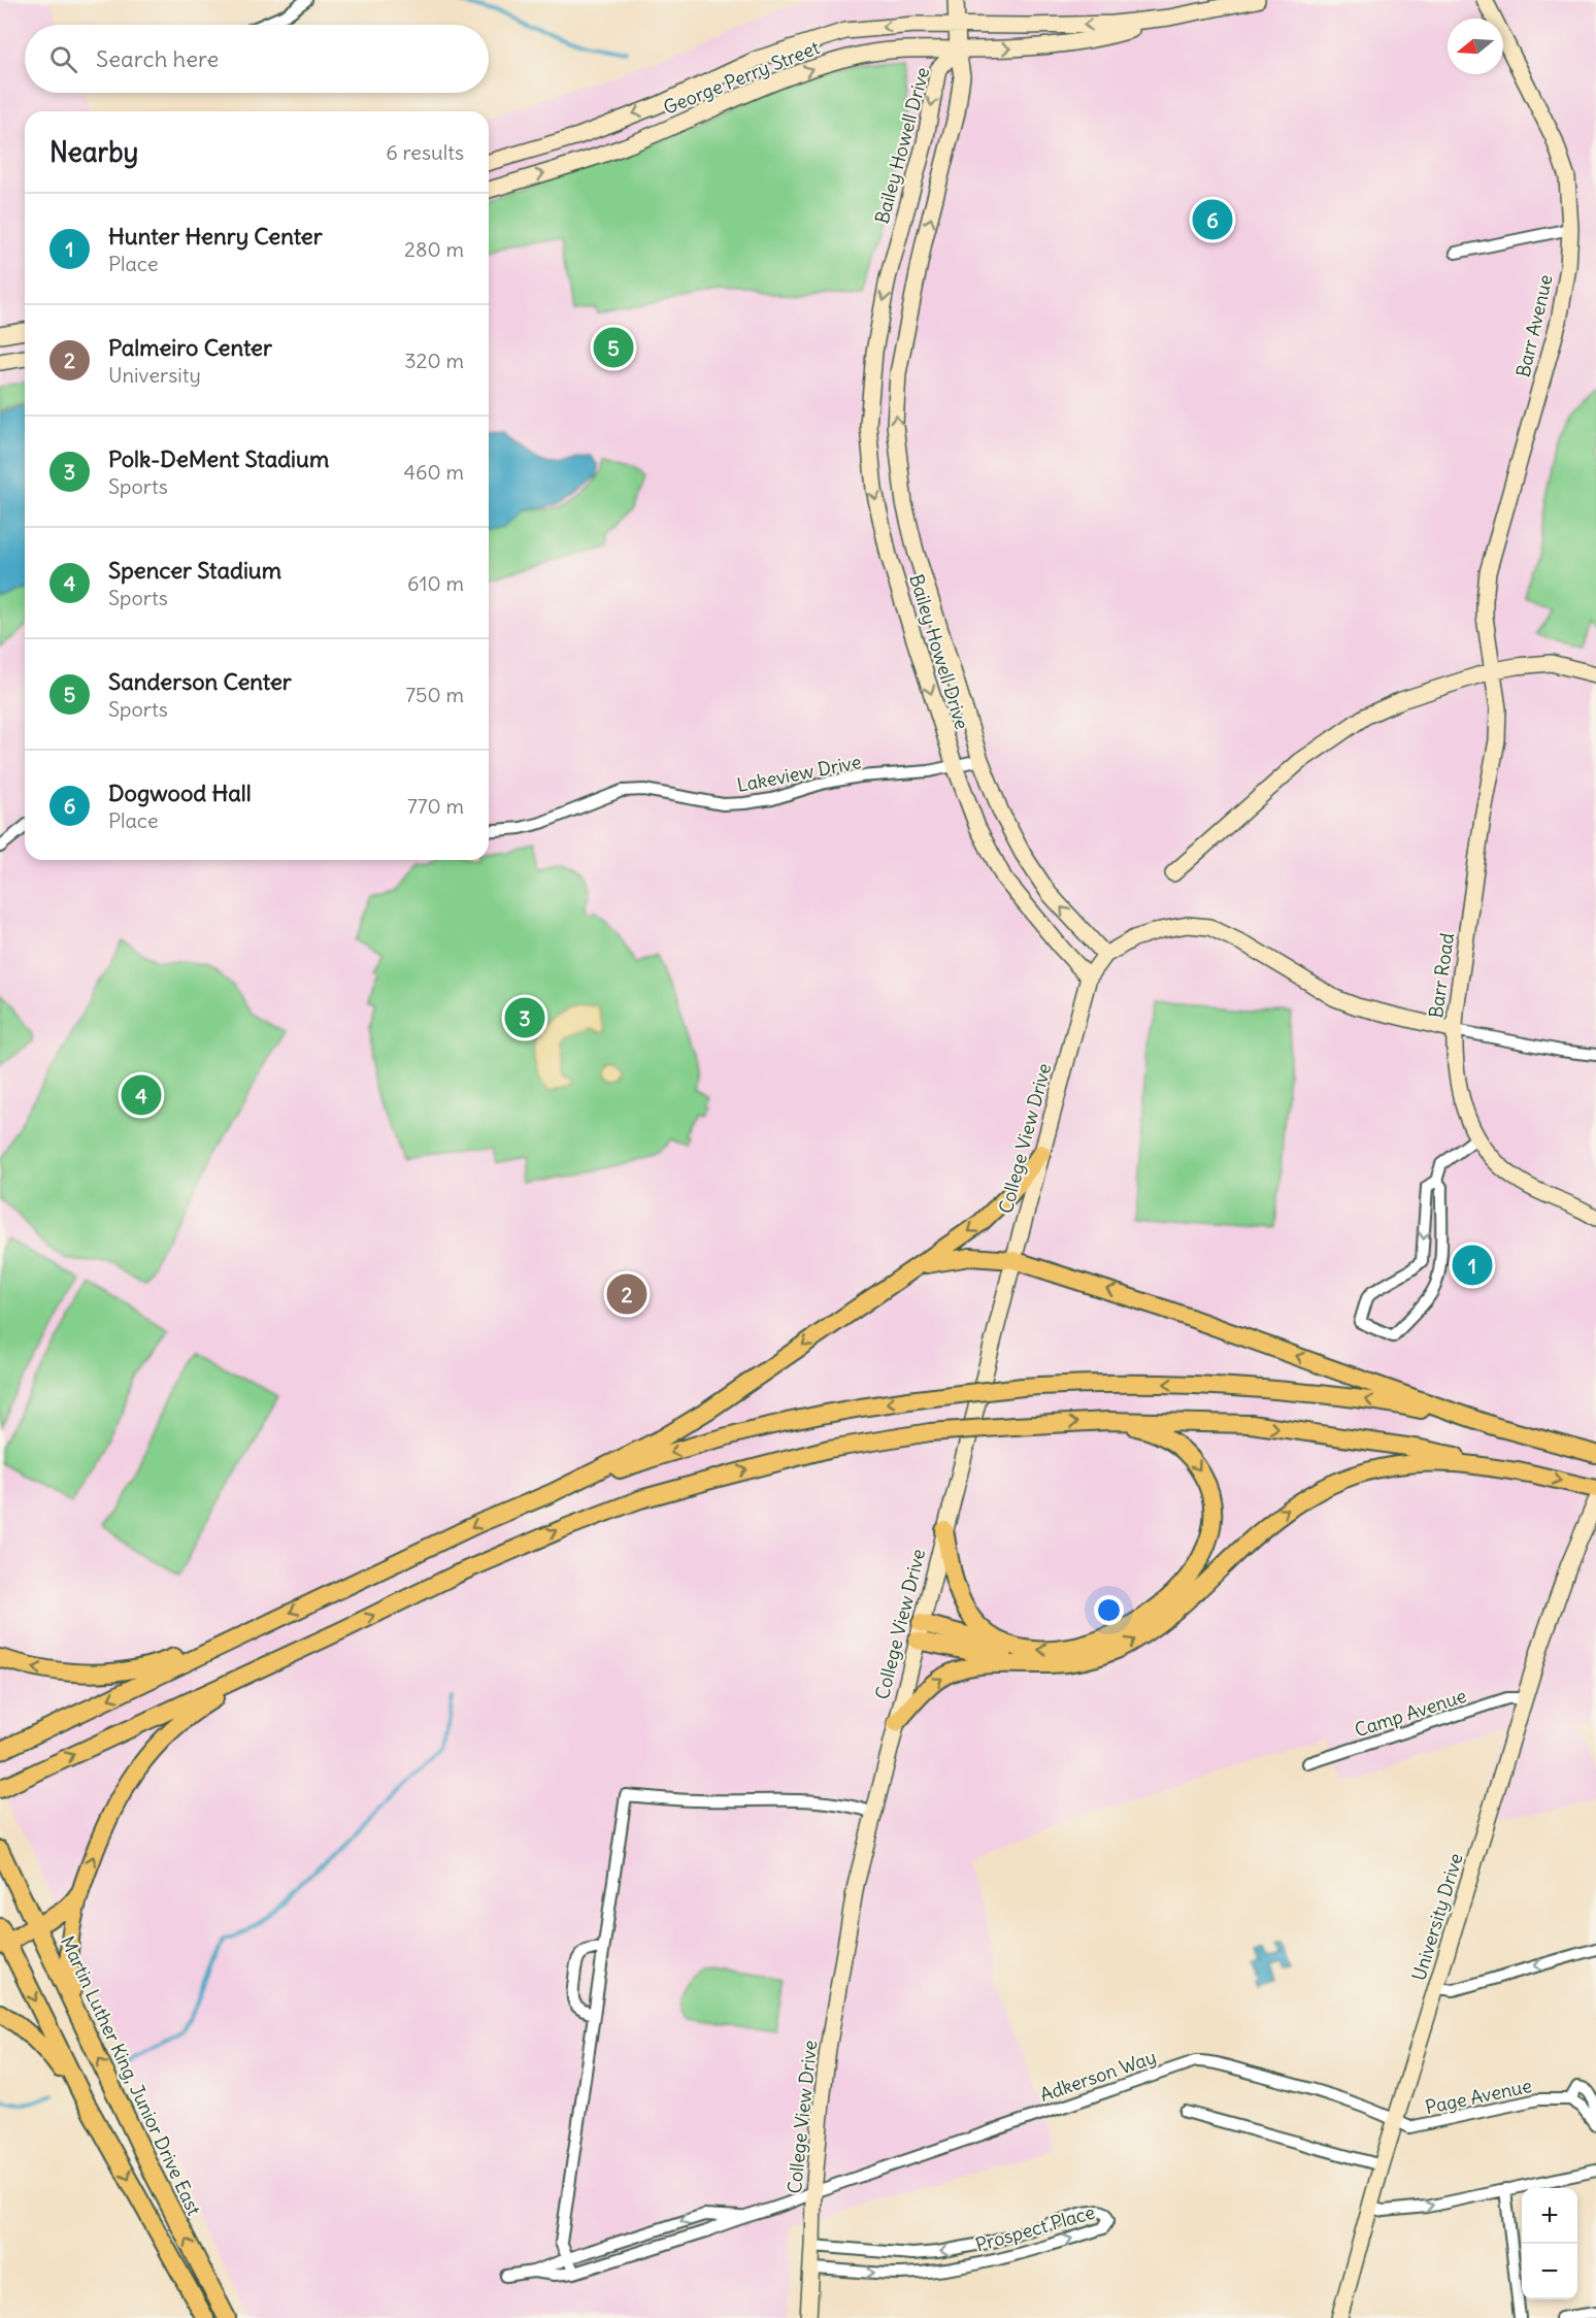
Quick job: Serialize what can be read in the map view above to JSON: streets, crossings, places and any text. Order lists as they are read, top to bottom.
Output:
{
  "streets": {
    "main road": ["Martin Luther King, Junior Drive East"],
    "street": [
      "George Perry Street",
      "Bailey Howell Drive",
      "Barr Avenue",
      "Lakeview Drive",
      "Barr Road",
      "College View Drive",
      "Camp Avenue",
      "University Drive",
      "Adkerson Way",
      "Page Avenue",
      "Prospect Place"
    ]
  },
  "crossings": [
    ["George Perry Street", "Bailey Howell Drive"],
    ["Bailey Howell Drive", "Lakeview Drive"],
    ["Bailey Howell Drive", "College View Drive"],
    ["Barr Avenue", "Barr Road"],
    ["College View Drive", "Adkerson Way"],
    ["College View Drive", "Prospect Place"],
    ["Camp Avenue", "University Drive"],
    ["University Drive", "Adkerson Way"],
    ["University Drive", "Page Avenue"],
    ["Adkerson Way", "Page Avenue"]
  ],
  "north": "left",
  "page": {
    "search": "Search here",
    "heading": ["Nearby", "6 results"],
    "list": [
      {
        "mark": "1",
        "name": "Hunter Henry Center",
        "note": "Place",
        "value": "280 m"
      },
      {
        "mark": "2",
        "name": "Palmeiro Center",
        "note": "University",
        "value": "320 m"
      },
      {
        "mark": "3",
        "name": "Polk-DeMent Stadium",
        "note": "Sports",
        "value": "460 m"
      },
      {
        "mark": "4",
        "name": "Spencer Stadium",
        "note": "Sports",
        "value": "610 m"
      },
      {
        "mark": "5",
        "name": "Sanderson Center",
        "note": "Sports",
        "value": "750 m"
      },
      {
        "mark": "6",
        "name": "Dogwood Hall",
        "note": "Place",
        "value": "770 m"
      }
    ],
    "pins": [
      "6",
      "5",
      "3",
      "4",
      "1",
      "2"
    ],
    "map_buttons": ["+", "−"]
  }
}
